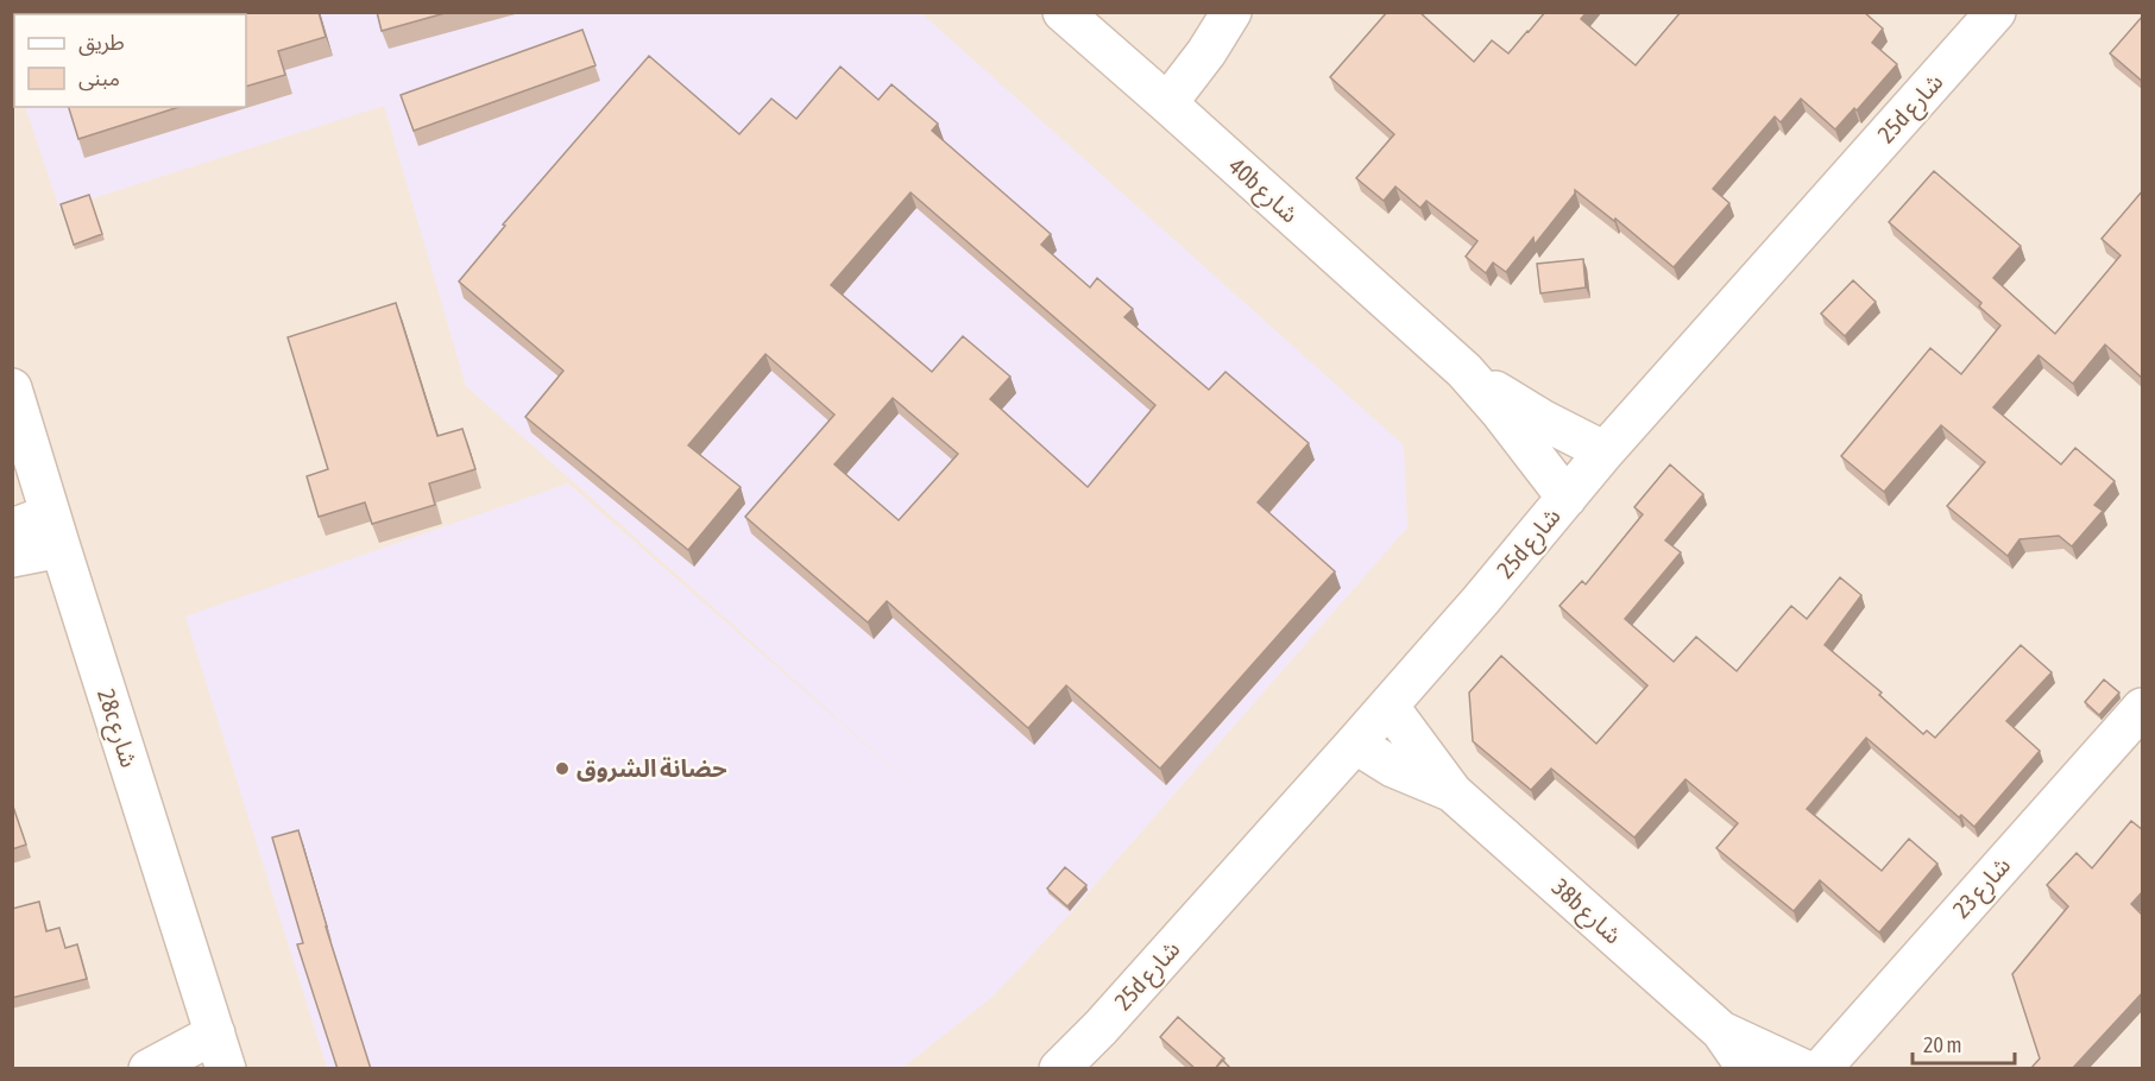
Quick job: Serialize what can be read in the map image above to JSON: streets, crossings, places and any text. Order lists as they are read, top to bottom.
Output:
{
  "streets": {
    "street": [
      "25d شارع",
      "40b شارع",
      "28c شارع",
      "شارع 23",
      "38b شارع"
    ]
  },
  "crossings": [
    ["25d شارع", "40b شارع"],
    ["25d شارع", "38b شارع"]
  ],
  "places": ["حضانة الشروق"],
  "legend": ["طريق", "مبنى"],
  "scale_bar": "20 m"
}
